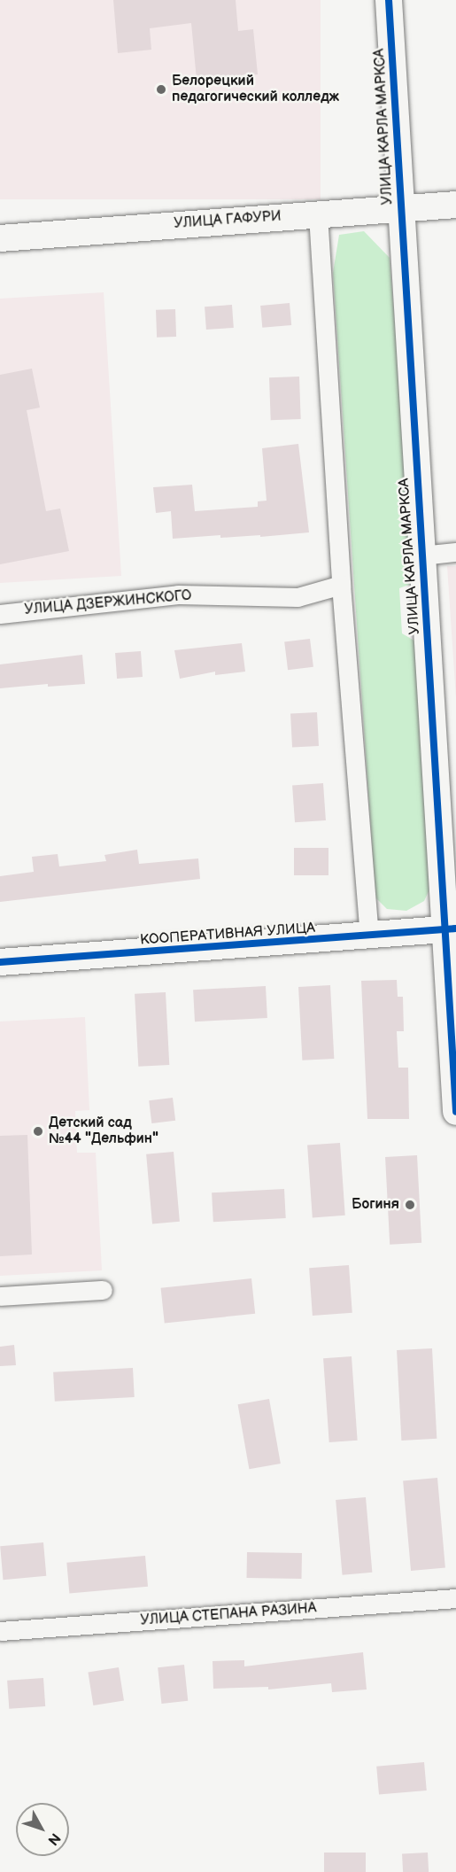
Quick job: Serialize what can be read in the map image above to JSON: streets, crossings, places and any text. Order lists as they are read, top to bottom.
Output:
{
  "streets": {
    "street": [
      "УЛИЦА КАРЛА МАРКСА",
      "УЛИЦА ГАФУРИ",
      "УЛИЦА ДЗЕРЖИНСКОГО",
      "КООПЕРАТИВНАЯ УЛИЦА",
      "УЛИЦА СТЕПАНА РАЗИНА"
    ]
  },
  "crossings": [
    ["УЛИЦА КАРЛА МАРКСА", "УЛИЦА ГАФУРИ"],
    ["УЛИЦА КАРЛА МАРКСА", "КООПЕРАТИВНАЯ УЛИЦА"]
  ],
  "places": ["Белорецкий педагогический колледж", "Детский сад №44 \"Дельфин\"", "Богиня"],
  "north": "bottom right"
}
